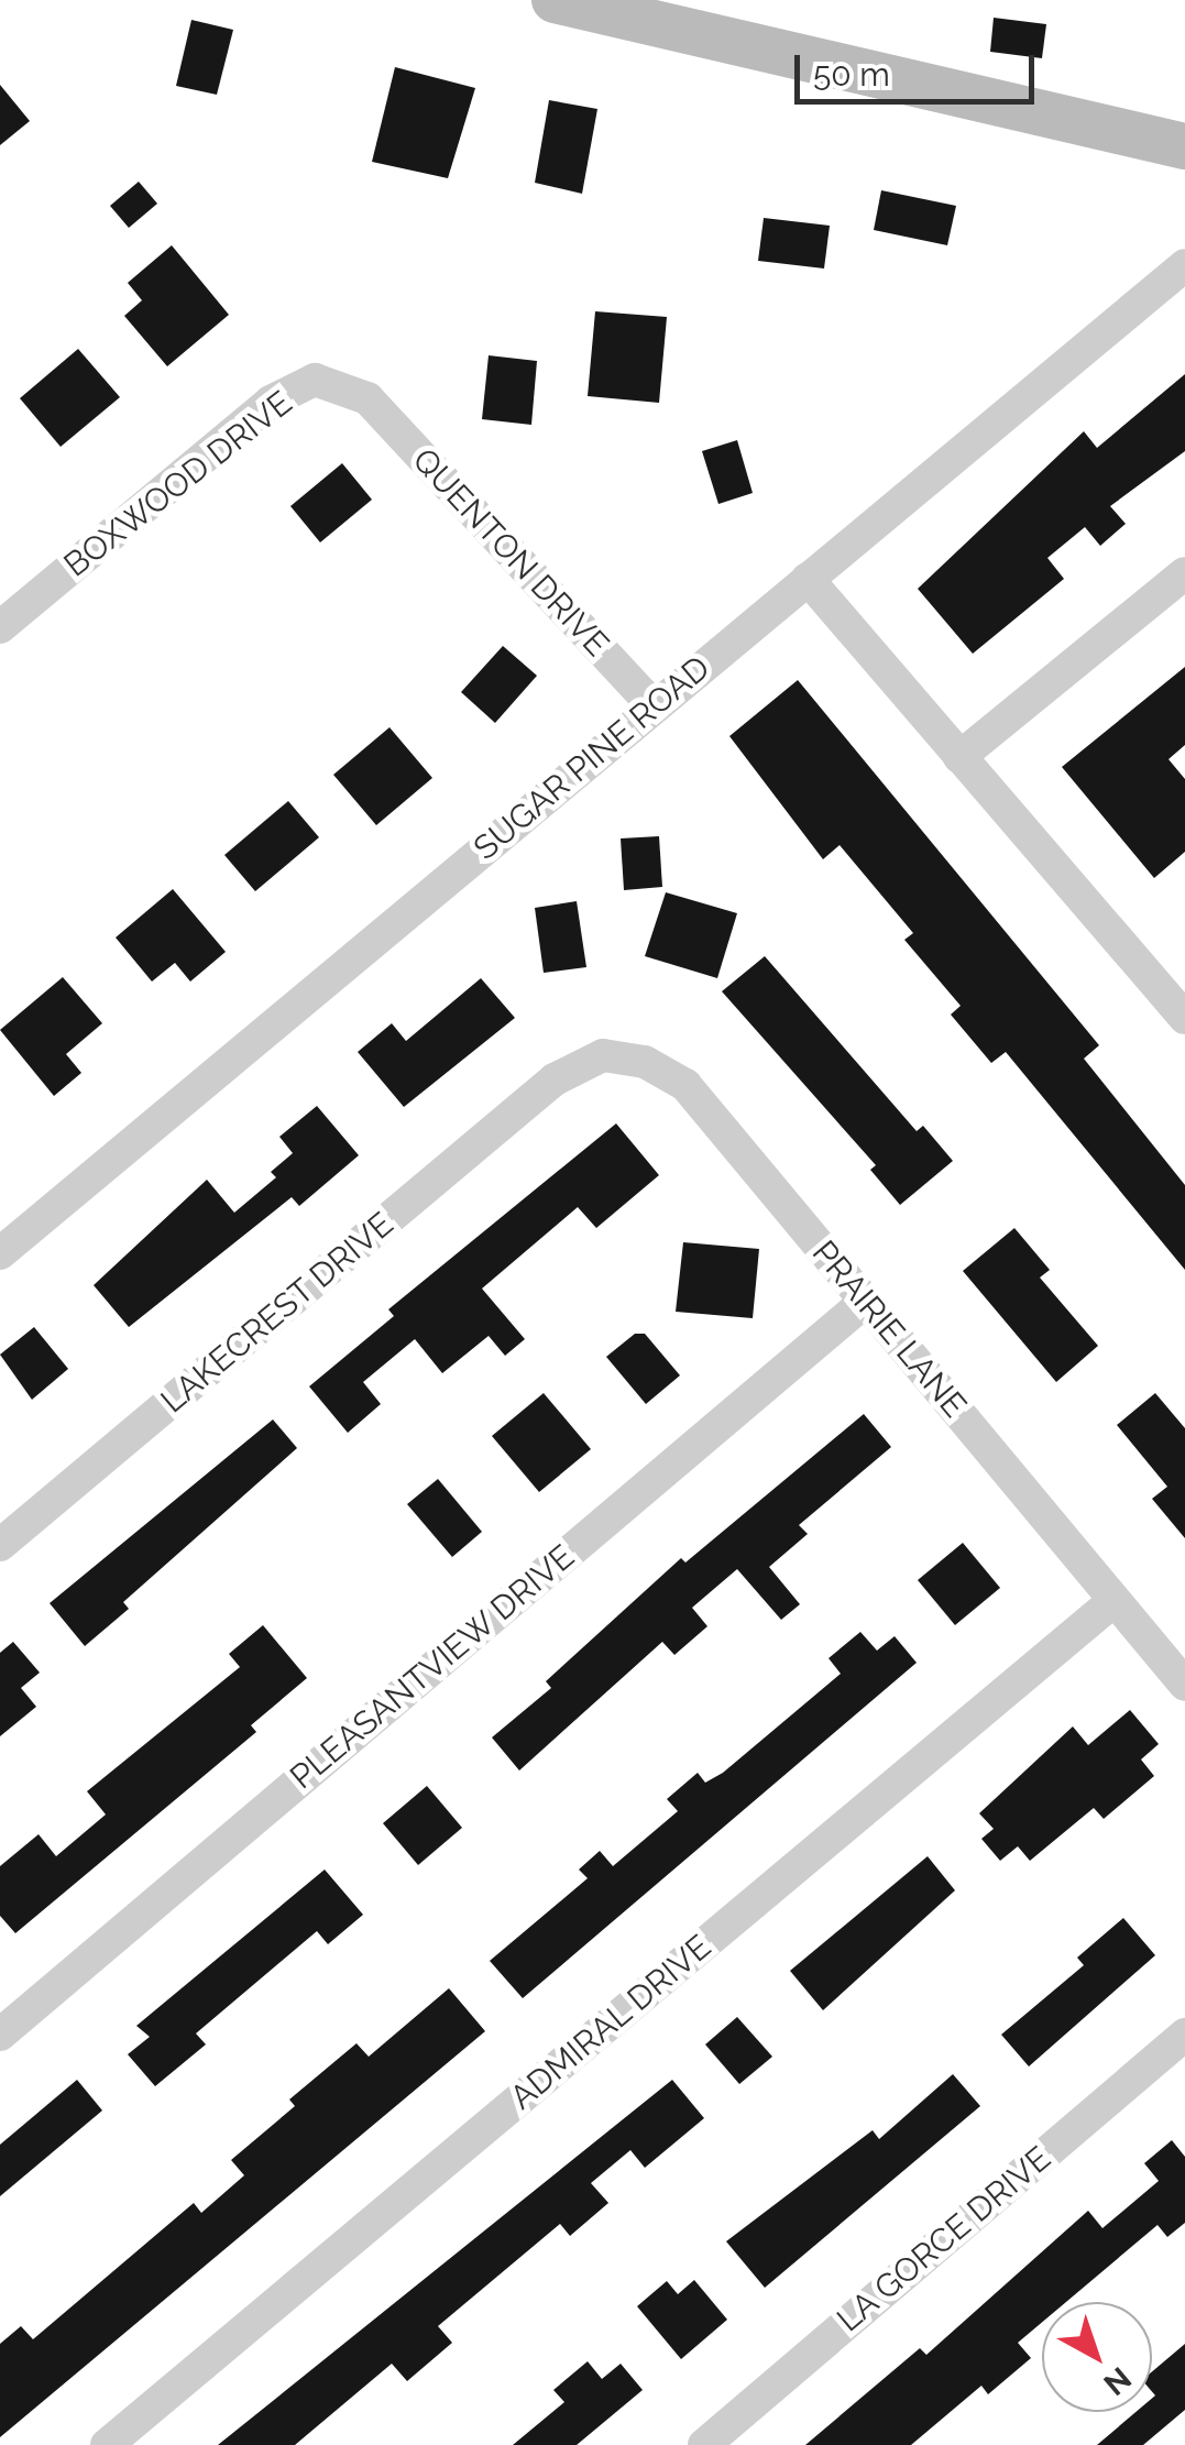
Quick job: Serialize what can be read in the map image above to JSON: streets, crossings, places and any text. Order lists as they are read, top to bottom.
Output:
{
  "streets": {
    "street": [
      "BOXWOOD DRIVE",
      "QUENTON DRIVE",
      "SUGAR PINE ROAD",
      "LAKECREST DRIVE",
      "PRAIRIE LANE",
      "PLEASANTVIEW DRIVE",
      "ADMIRAL DRIVE",
      "LA GORCE DRIVE"
    ]
  },
  "crossings": [
    ["BOXWOOD DRIVE", "QUENTON DRIVE"],
    ["QUENTON DRIVE", "SUGAR PINE ROAD"],
    ["LAKECREST DRIVE", "PRAIRIE LANE"],
    ["PRAIRIE LANE", "PLEASANTVIEW DRIVE"],
    ["PRAIRIE LANE", "ADMIRAL DRIVE"]
  ],
  "scale_bar": "50 m",
  "north": "bottom right"
}
